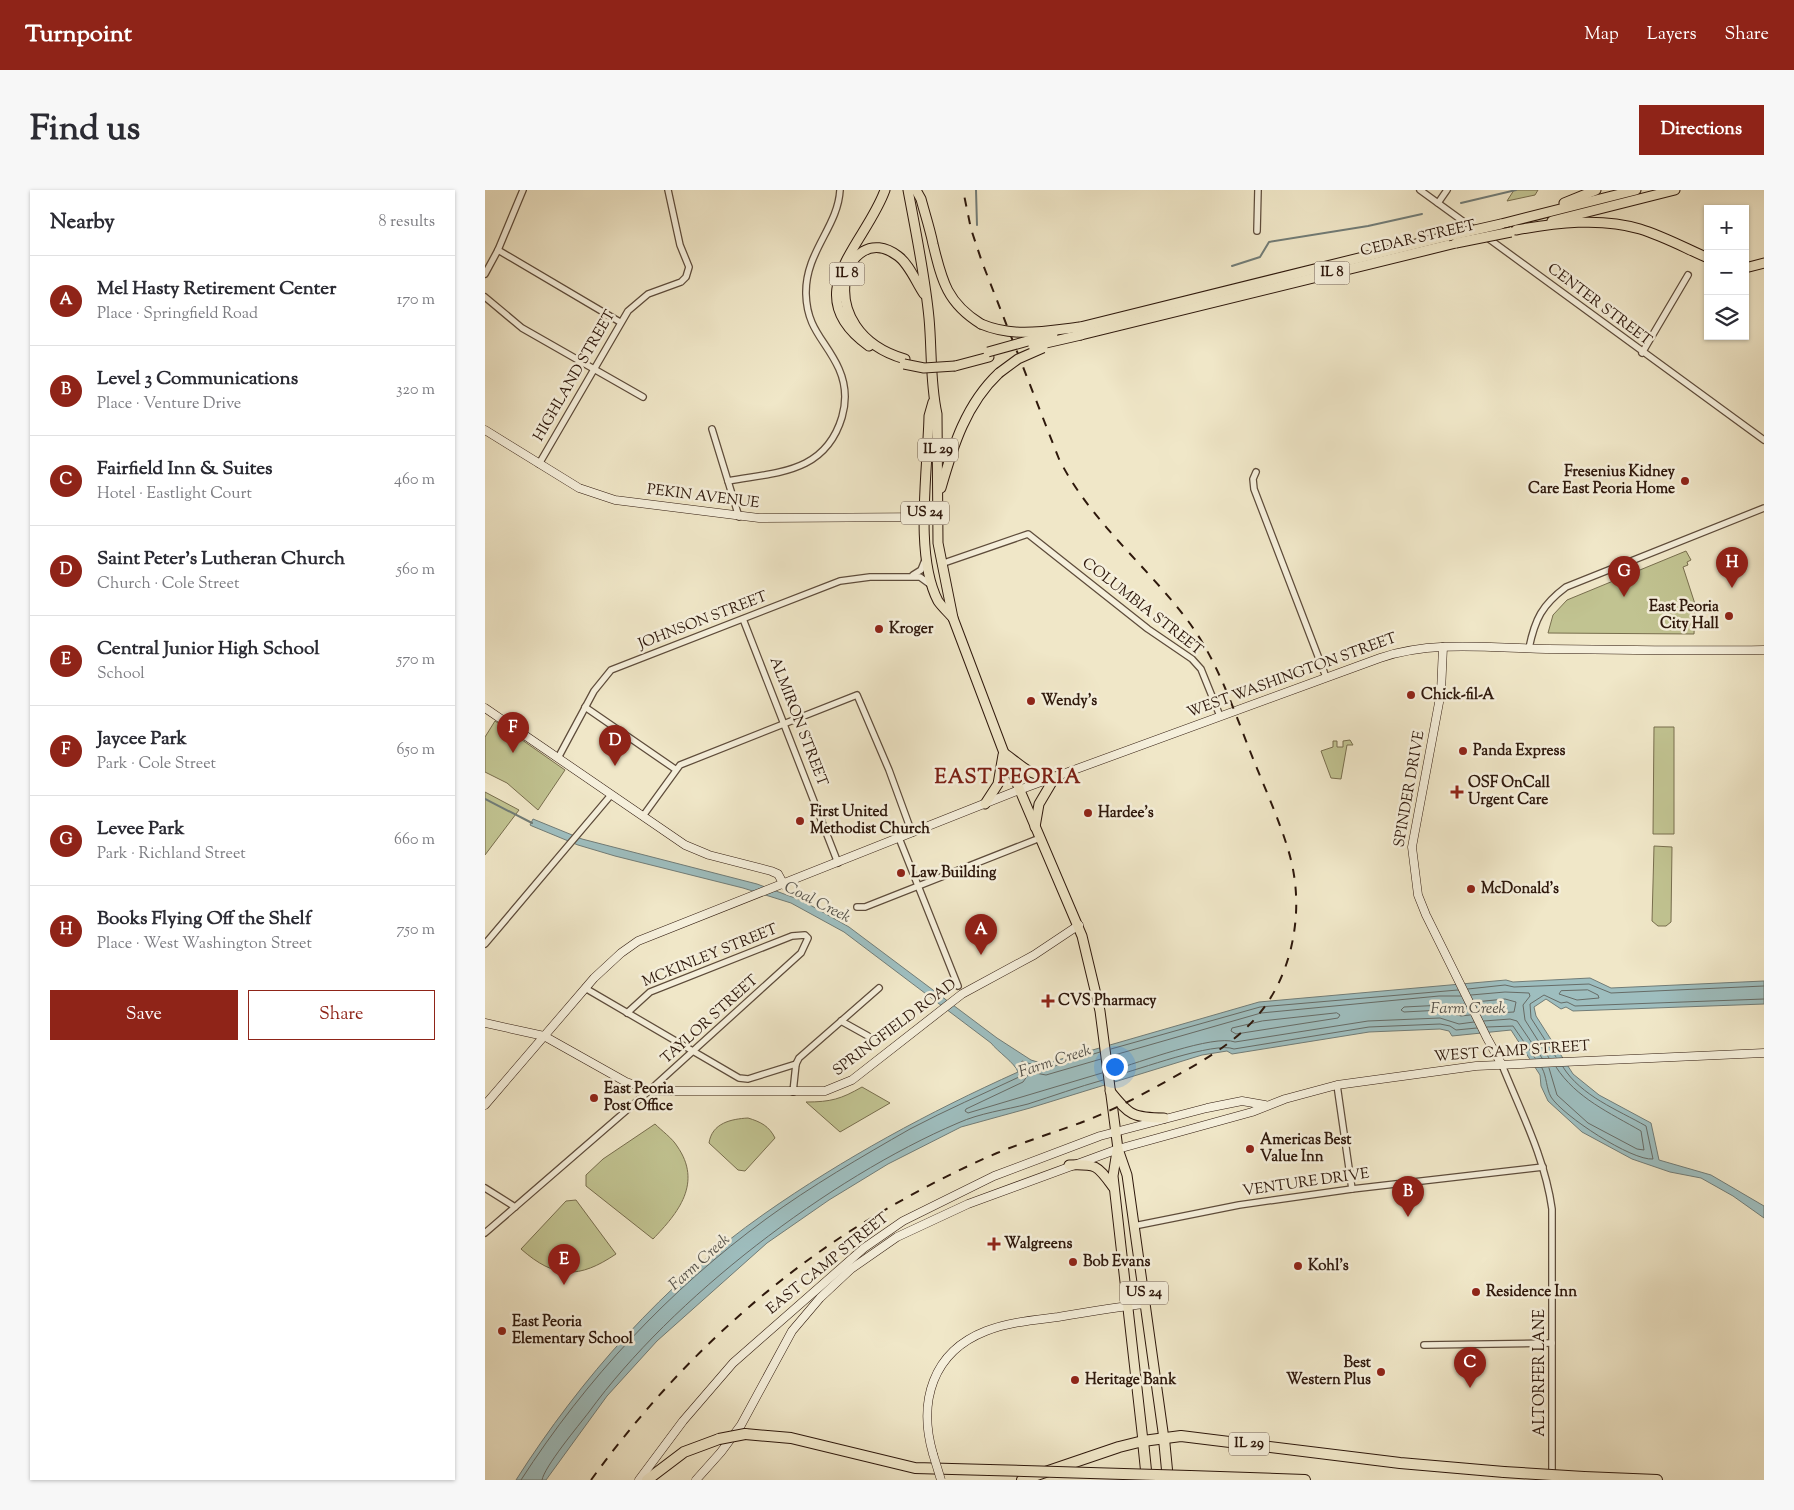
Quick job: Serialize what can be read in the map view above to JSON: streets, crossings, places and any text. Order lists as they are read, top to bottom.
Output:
{
  "streets": {
    "highway": ["IL 29", "US 24"],
    "main road": [
      "CEDAR STREET",
      "IL 8",
      "PEKIN AVENUE",
      "WEST WASHINGTON STREET",
      "SPINDER DRIVE",
      "SPRINGFIELD ROAD",
      "WEST CAMP STREET",
      "EAST CAMP STREET"
    ],
    "street": [
      "CENTER STREET",
      "HIGHLAND STREET",
      "COLUMBIA STREET",
      "JOHNSON STREET",
      "ALMIRON STREET",
      "MCKINLEY STREET",
      "TAYLOR STREET",
      "VENTURE DRIVE",
      "ALTORFER LANE"
    ]
  },
  "crossings": [
    ["CEDAR STREET", "IL 8"],
    ["IL 8", "IL 29"],
    ["IL 8", "US 24"],
    ["HIGHLAND STREET", "PEKIN AVENUE"],
    ["IL 29", "US 24"],
    ["PEKIN AVENUE", "US 24"],
    ["US 24", "COLUMBIA STREET"],
    ["US 24", "JOHNSON STREET"],
    ["US 24", "WEST WASHINGTON STREET"],
    ["US 24", "SPRINGFIELD ROAD"],
    ["US 24", "WEST CAMP STREET"],
    ["US 24", "VENTURE DRIVE"],
    ["US 24", "EAST CAMP STREET"],
    ["COLUMBIA STREET", "WEST WASHINGTON STREET"],
    ["JOHNSON STREET", "ALMIRON STREET"],
    ["WEST WASHINGTON STREET", "ALMIRON STREET"],
    ["WEST WASHINGTON STREET", "SPINDER DRIVE"],
    ["WEST WASHINGTON STREET", "SPRINGFIELD ROAD"],
    ["SPINDER DRIVE", "WEST CAMP STREET"],
    ["SPINDER DRIVE", "ALTORFER LANE"],
    ["MCKINLEY STREET", "TAYLOR STREET"],
    ["TAYLOR STREET", "SPRINGFIELD ROAD"],
    ["WEST CAMP STREET", "EAST CAMP STREET"],
    ["WEST CAMP STREET", "ALTORFER LANE"],
    ["VENTURE DRIVE", "ALTORFER LANE"]
  ],
  "districts": ["EAST PEORIA"],
  "water": ["Coal Creek", "Farm Creek"],
  "places": {
    "other": [
      "Fresenius Kidney Care East Peoria Home",
      "East Peoria City Hall",
      "Kroger",
      "Chick-fil-A",
      "Wendy's",
      "Panda Express",
      "Hardee's",
      "First United Methodist Church",
      "Law Building",
      "McDonald's",
      "East Peoria Post Office",
      "Americas Best Value Inn",
      "Bob Evans",
      "Kohl's",
      "Residence Inn",
      "East Peoria Elementary School",
      "Best Western Plus",
      "Heritage Bank"
    ],
    "health": ["OSF OnCall Urgent Care", "CVS Pharmacy", "Walgreens"]
  },
  "page": {
    "header": "Turnpoint",
    "nav": ["Map", "Layers", "Share"],
    "title": "Find us",
    "buttons": [
      "Directions",
      ["Save", "Share"]
    ],
    "heading": ["Nearby", "8 results"],
    "map_buttons": ["+", "−"],
    "list": [
      {
        "mark": "A",
        "name": "Mel Hasty Retirement Center",
        "note": "Place · Springfield Road",
        "value": "170 m"
      },
      {
        "mark": "B",
        "name": "Level 3 Communications",
        "note": "Place · Venture Drive",
        "value": "320 m"
      },
      {
        "mark": "C",
        "name": "Fairfield Inn & Suites",
        "note": "Hotel · Eastlight Court",
        "value": "460 m"
      },
      {
        "mark": "D",
        "name": "Saint Peter's Lutheran Church",
        "note": "Church · Cole Street",
        "value": "560 m"
      },
      {
        "mark": "E",
        "name": "Central Junior High School",
        "note": "School",
        "value": "570 m"
      },
      {
        "mark": "F",
        "name": "Jaycee Park",
        "note": "Park · Cole Street",
        "value": "650 m"
      },
      {
        "mark": "G",
        "name": "Levee Park",
        "note": "Park · Richland Street",
        "value": "660 m"
      },
      {
        "mark": "H",
        "name": "Books Flying Off the Shelf",
        "note": "Place · West Washington Street",
        "value": "750 m"
      }
    ],
    "pins": [
      "H",
      "G",
      "F",
      "D",
      "A",
      "B",
      "E",
      "C"
    ]
  }
}
